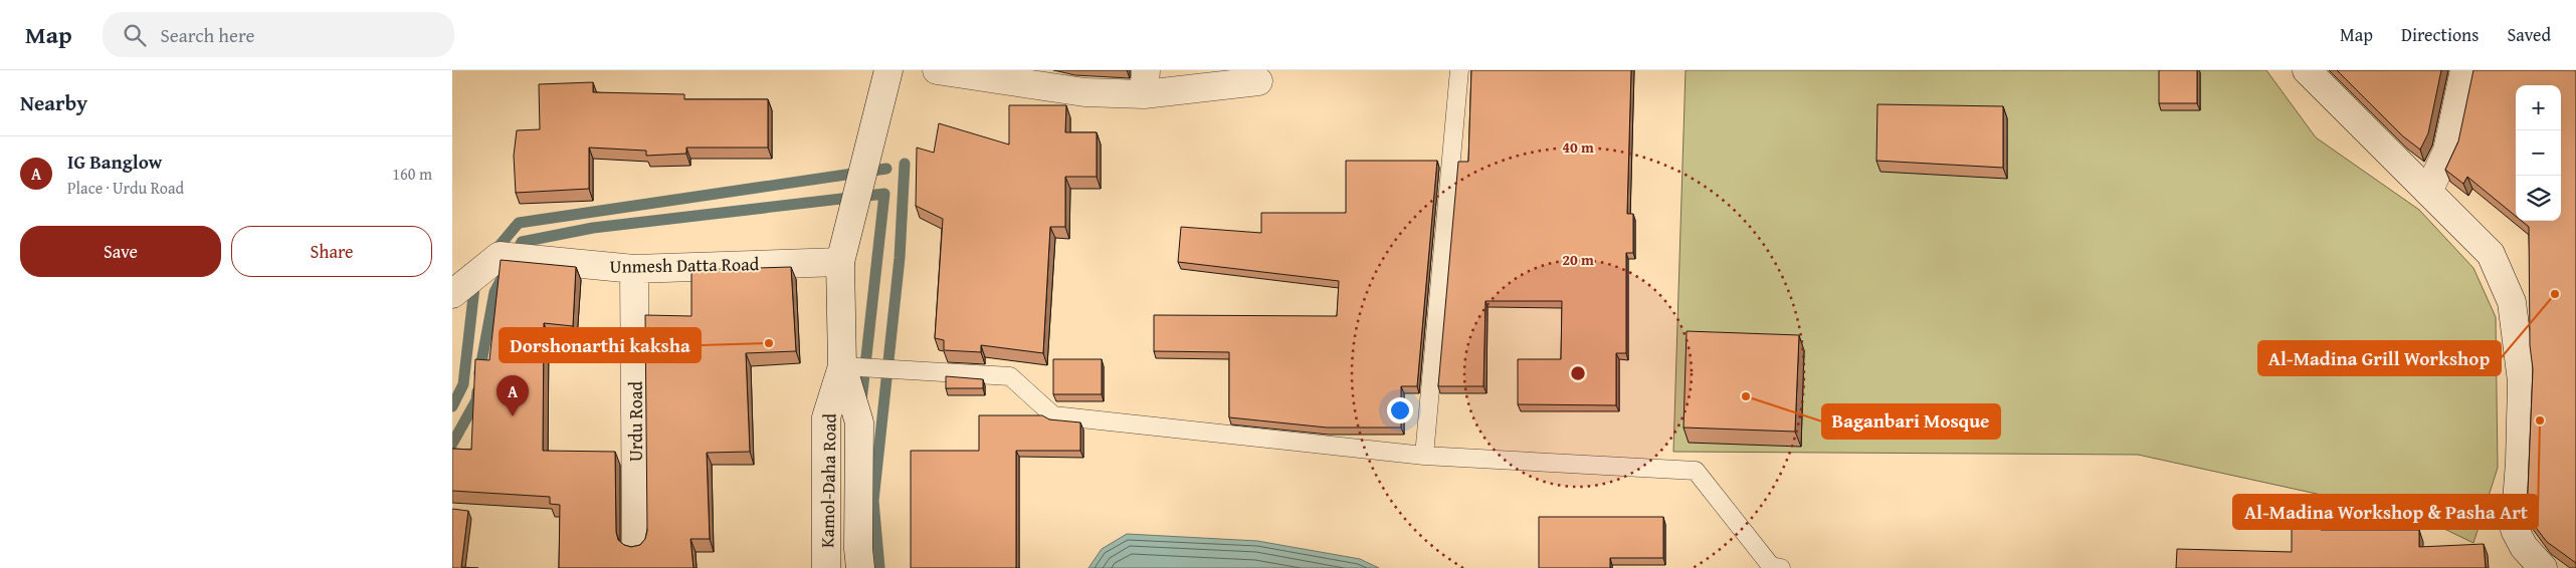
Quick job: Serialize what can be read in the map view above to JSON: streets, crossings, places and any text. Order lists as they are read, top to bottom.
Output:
{
  "streets": {
    "street": ["Unmesh Datta Road", "Urdu Road", "Kamol-Daha Road"]
  },
  "crossings": [
    ["Unmesh Datta Road", "Urdu Road"]
  ],
  "places": [
    "Al-Madina Grill Workshop",
    "Dorshonarthi kaksha",
    "Baganbari Mosque",
    "Al-Madina Workshop & Pasha Art"
  ],
  "page": {
    "header": "Map",
    "search": "Search here",
    "nav": ["Map", "Directions", "Saved"],
    "heading": "Nearby",
    "map_buttons": ["+", "−"],
    "list": [
      {
        "mark": "A",
        "name": "IG Banglow",
        "note": "Place · Urdu Road",
        "value": "160 m"
      }
    ],
    "buttons": ["Save", "Share"],
    "pins": "A"
  },
  "rings": ["40 m", "20 m"]
}
